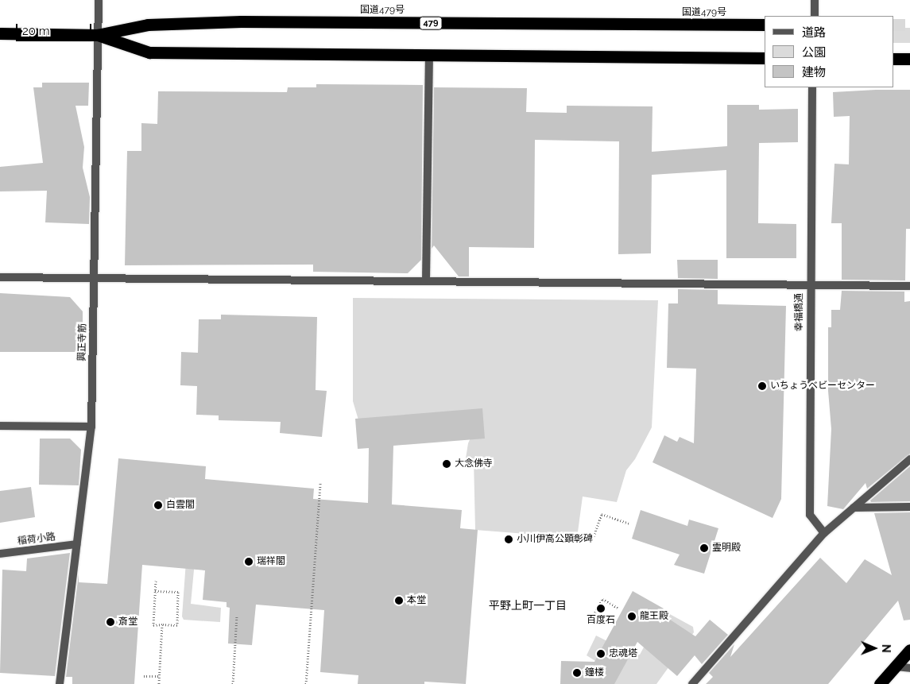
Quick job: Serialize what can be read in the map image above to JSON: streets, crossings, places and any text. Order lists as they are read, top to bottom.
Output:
{
  "streets": {
    "highway": ["国道479号", "479"],
    "street": ["幸福橋通", "興正寺筋", "稲荷小路"]
  },
  "crossings": [
    ["国道479号", "興正寺筋"],
    ["興正寺筋", "稲荷小路"]
  ],
  "districts": ["平野上町一丁目"],
  "places": [
    "いちょうベビーセンター",
    "大念佛寺",
    "白雲閣",
    "小川伊高公顕彰碑",
    "霊明殿",
    "瑞祥閣",
    "本堂",
    "百度石",
    "龍王殿",
    "斎堂",
    "忠魂塔",
    "鐘楼"
  ],
  "legend": ["道路", "公園", "建物"],
  "scale_bar": "20 m",
  "north": "right"
}
